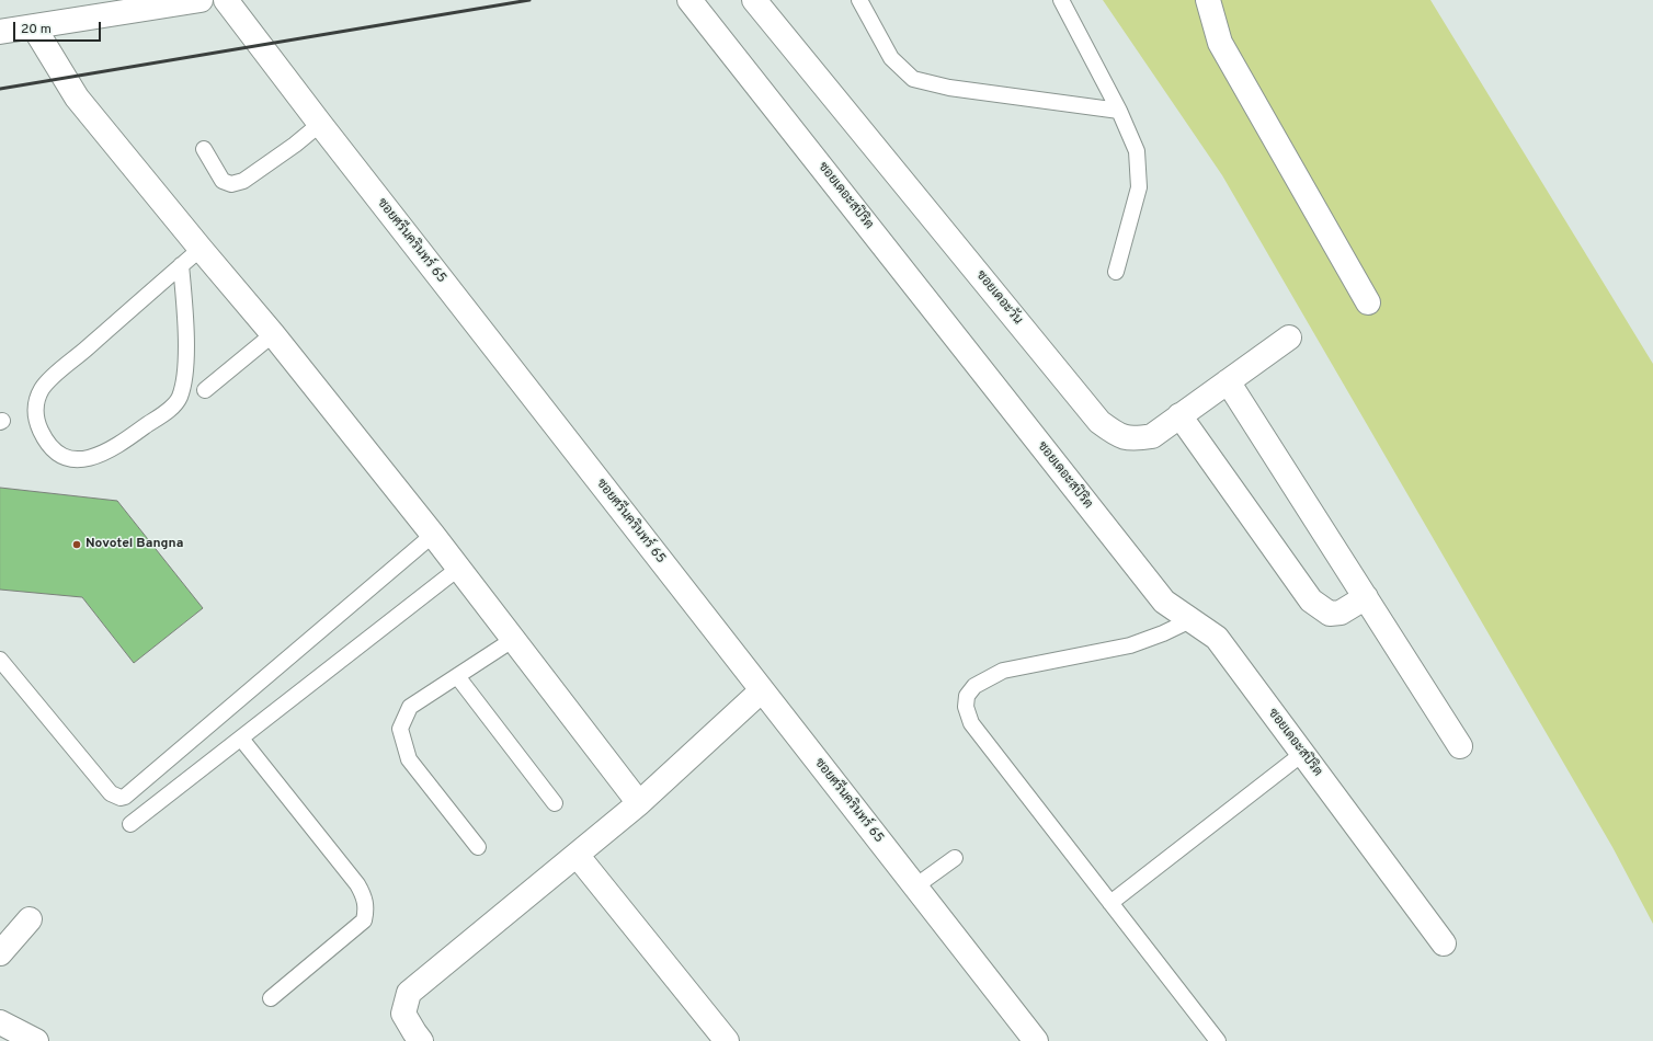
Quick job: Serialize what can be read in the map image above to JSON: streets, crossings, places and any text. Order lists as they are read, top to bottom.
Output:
{
  "streets": {
    "street": ["ซอยเดอะสปิริต", "ซอยศรีนครินทร์ 65", "ซอยเดอะวัน"]
  },
  "places": ["Novotel Bangna"],
  "scale_bar": "20 m"
}
